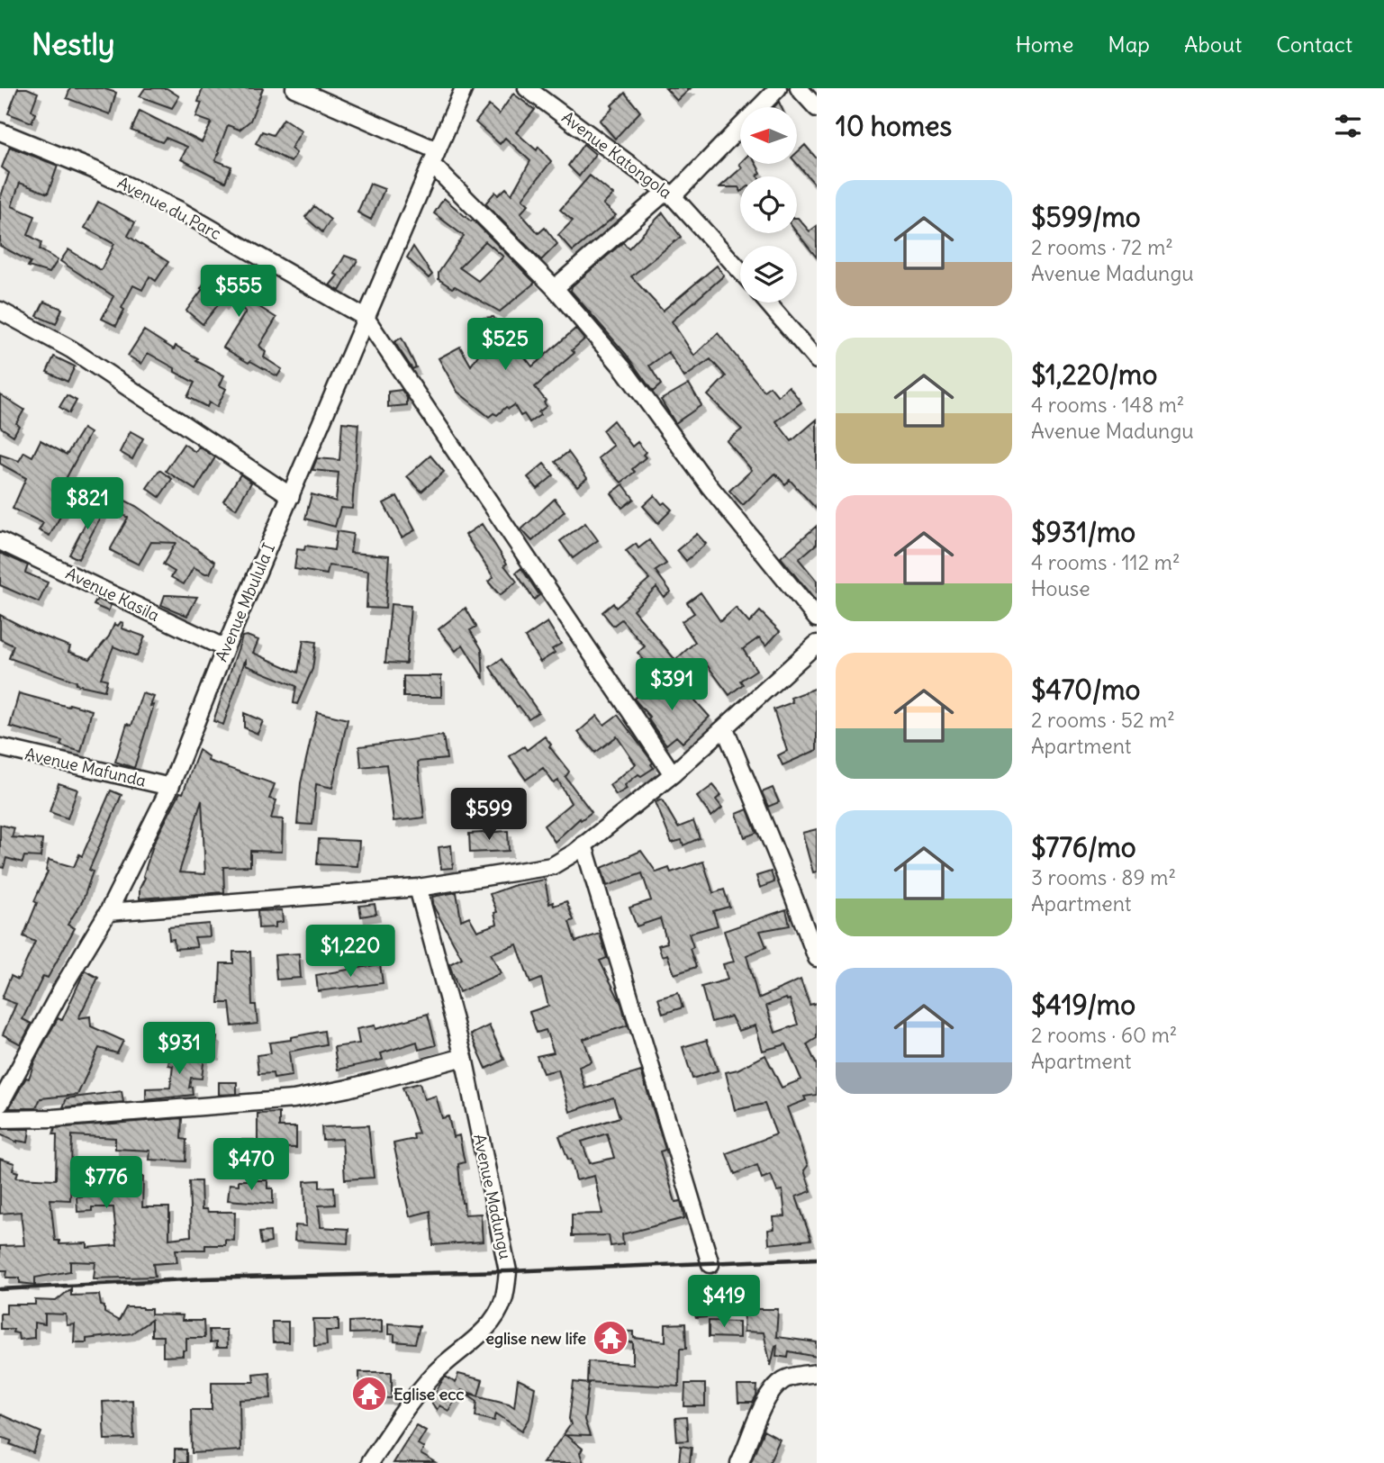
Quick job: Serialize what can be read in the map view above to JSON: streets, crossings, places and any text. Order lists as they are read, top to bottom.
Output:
{
  "streets": {
    "street": [
      "Avenue Katongola",
      "Avenue du Parc",
      "Avenue Kasila",
      "Avenue Mbulula I",
      "Avenue Mafunda",
      "Avenue Madungu"
    ]
  },
  "crossings": [
    ["Avenue du Parc", "Avenue Mbulula I"],
    ["Avenue Kasila", "Avenue Mbulula I"],
    ["Avenue Mbulula I", "Avenue Mafunda"]
  ],
  "places": {
    "temple": ["eglise new life", "Eglise ecc"]
  },
  "north": "left",
  "page": {
    "header": "Nestly",
    "nav": [
      "Home",
      "Map",
      "About",
      "Contact"
    ],
    "heading": "10 homes",
    "list": [
      {
        "name": "$599/mo",
        "note": "2 rooms · 72 m² · Avenue Madungu"
      },
      {
        "name": "$1,220/mo",
        "note": "4 rooms · 148 m² · Avenue Madungu"
      },
      {
        "name": "$931/mo",
        "note": "4 rooms · 112 m² · House"
      },
      {
        "name": "$470/mo",
        "note": "2 rooms · 52 m² · Apartment"
      },
      {
        "name": "$776/mo",
        "note": "3 rooms · 89 m² · Apartment"
      },
      {
        "name": "$419/mo",
        "note": "2 rooms · 60 m² · Apartment"
      }
    ],
    "price": [
      "$555",
      "$525",
      "$821",
      "$391",
      "$599",
      "$1,220",
      "$931",
      "$470",
      "$776",
      "$419"
    ]
  }
}
